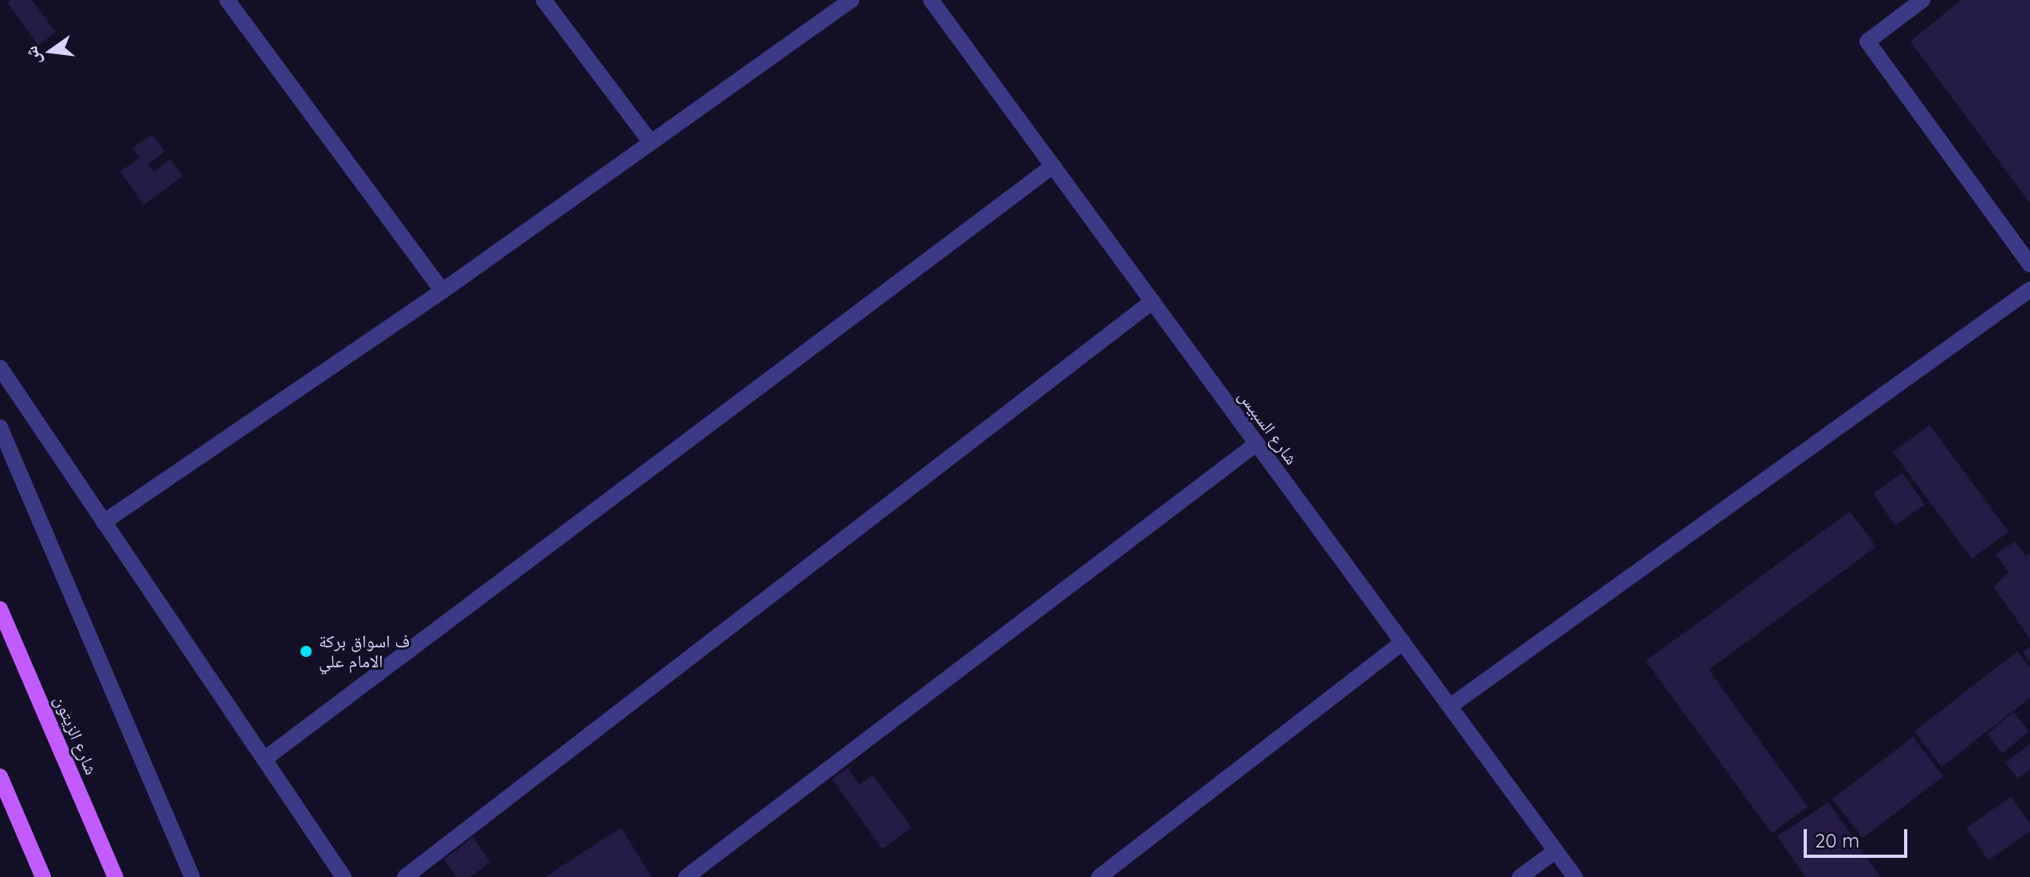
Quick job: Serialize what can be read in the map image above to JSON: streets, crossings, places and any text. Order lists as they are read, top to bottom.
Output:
{
  "streets": {
    "main road": ["شارع الزيتون"],
    "street": ["شارع السبيس"]
  },
  "places": ["ف اسواق بركة الامام علي"],
  "scale_bar": "20 m",
  "north": "left"
}
